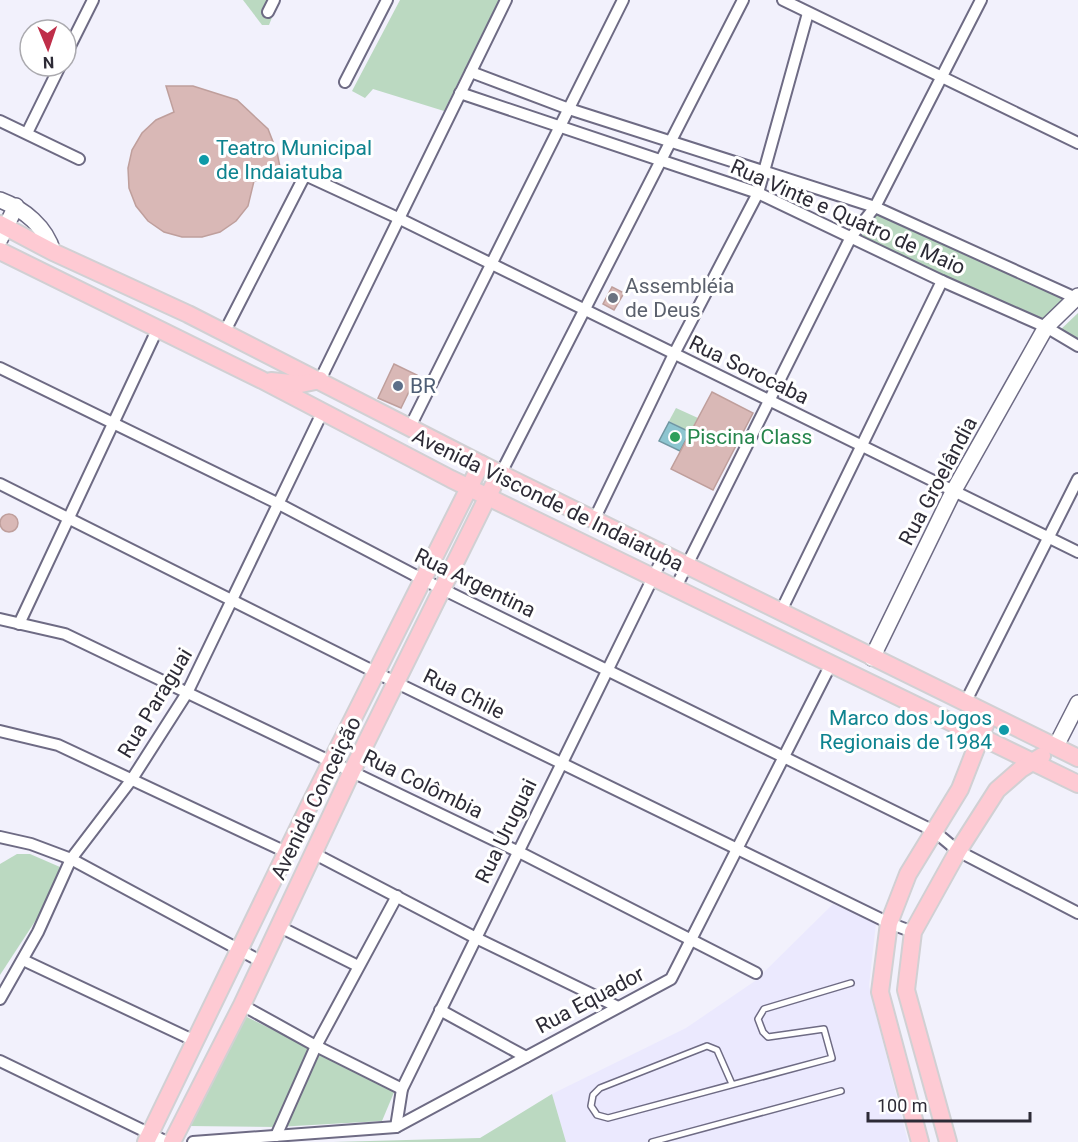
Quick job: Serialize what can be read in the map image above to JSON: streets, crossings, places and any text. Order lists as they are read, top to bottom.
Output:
{
  "streets": {
    "main road": ["Avenida Visconde de Indaiatuba", "Avenida Conceição"],
    "street": [
      "Rua Vinte e Quatro de Maio",
      "Rua Sorocaba",
      "Rua Groelândia",
      "Rua Argentina",
      "Rua Chile",
      "Rua Paraguai",
      "Rua Colômbia",
      "Rua Uruguai",
      "Rua Equador"
    ]
  },
  "crossings": [
    ["Rua Vinte e Quatro de Maio", "Rua Groelândia"],
    ["Rua Sorocaba", "Rua Groelândia"],
    ["Rua Sorocaba", "Avenida Visconde de Indaiatuba"],
    ["Rua Groelândia", "Avenida Visconde de Indaiatuba"],
    ["Avenida Visconde de Indaiatuba", "Rua Paraguai"],
    ["Avenida Visconde de Indaiatuba", "Avenida Conceição"],
    ["Avenida Visconde de Indaiatuba", "Rua Uruguai"],
    ["Avenida Visconde de Indaiatuba", "Rua Equador"],
    ["Rua Argentina", "Rua Paraguai"],
    ["Rua Argentina", "Avenida Conceição"],
    ["Rua Argentina", "Rua Uruguai"],
    ["Rua Argentina", "Rua Equador"],
    ["Rua Chile", "Rua Paraguai"],
    ["Rua Chile", "Avenida Conceição"],
    ["Rua Chile", "Rua Uruguai"],
    ["Rua Chile", "Rua Equador"],
    ["Rua Paraguai", "Rua Colômbia"],
    ["Rua Colômbia", "Avenida Conceição"],
    ["Rua Colômbia", "Rua Uruguai"],
    ["Rua Colômbia", "Rua Equador"],
    ["Rua Uruguai", "Rua Equador"]
  ],
  "places": [
    "Teatro Municipal de Indaiatuba",
    "Assembléia de Deus",
    "BR",
    "Piscina Class",
    "Marco dos Jogos Regionais de 1984"
  ],
  "scale_bar": "100 m",
  "north": "bottom"
}
